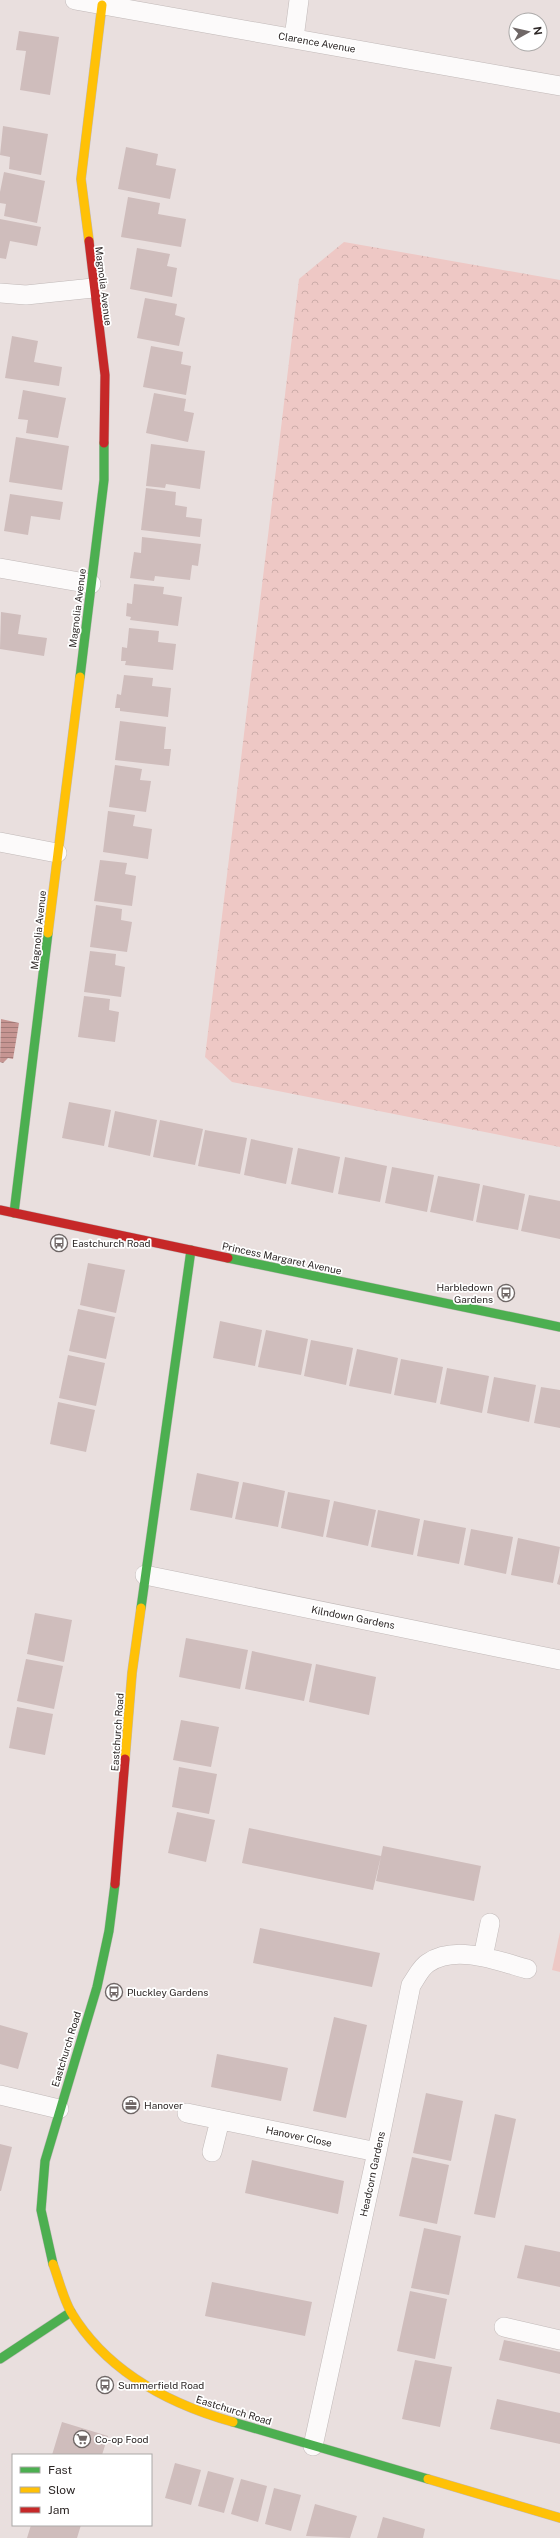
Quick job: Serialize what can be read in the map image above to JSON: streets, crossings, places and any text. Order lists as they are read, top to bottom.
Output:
{
  "streets": {
    "street": [
      "Clarence Avenue",
      "Magnolia Avenue",
      "Princess Margaret Avenue",
      "Kilndown Gardens",
      "Eastchurch Road",
      "Hanover Close",
      "Headcorn Gardens"
    ]
  },
  "crossings": [
    ["Clarence Avenue", "Magnolia Avenue"],
    ["Magnolia Avenue", "Princess Margaret Avenue"],
    ["Princess Margaret Avenue", "Eastchurch Road"],
    ["Kilndown Gardens", "Eastchurch Road"],
    ["Eastchurch Road", "Headcorn Gardens"],
    ["Hanover Close", "Headcorn Gardens"]
  ],
  "places": {
    "bus stop": [
      "Eastchurch Road",
      "Harbledown Gardens",
      "Pluckley Gardens",
      "Summerfield Road"
    ],
    "office": ["Hanover"],
    "supermarket": ["Co-op Food"]
  },
  "legend": ["Fast", "Slow", "Jam"],
  "north": "right"
}
